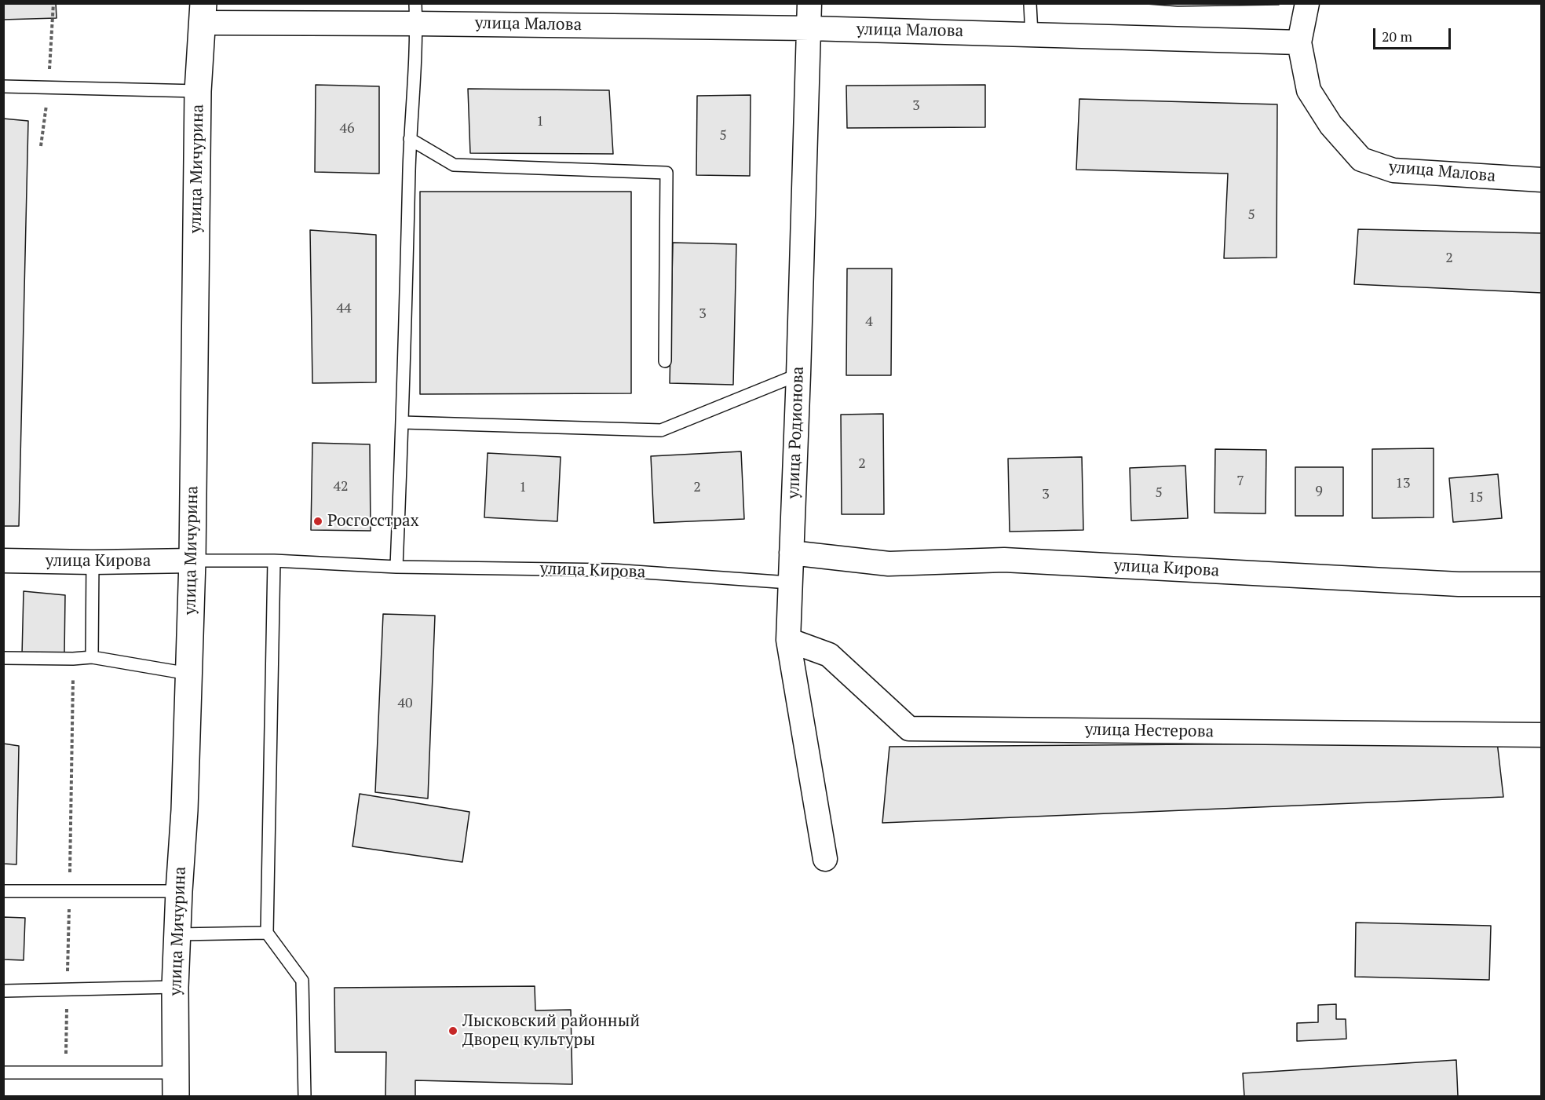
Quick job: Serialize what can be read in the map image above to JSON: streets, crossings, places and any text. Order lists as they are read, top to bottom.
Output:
{
  "streets": {
    "main road": ["улица Мичурина"],
    "street": [
      "улица Малова",
      "улица Родионова",
      "улица Кирова",
      "улица Нестерова"
    ]
  },
  "crossings": [
    ["улица Малова", "улица Мичурина"],
    ["улица Малова", "улица Родионова"],
    ["улица Мичурина", "улица Кирова"],
    ["улица Родионова", "улица Кирова"],
    ["улица Родионова", "улица Нестерова"]
  ],
  "places": ["Росгосстрах", "Лысковский районный Дворец культуры"],
  "house_numbers": [
    "3",
    "1",
    "46",
    "5",
    "5",
    "2",
    "44",
    "3",
    "4",
    "2",
    "7",
    "13",
    "42",
    "1",
    "2",
    "9",
    "5",
    "3",
    "15",
    "40"
  ],
  "scale_bar": "20 m"
}
